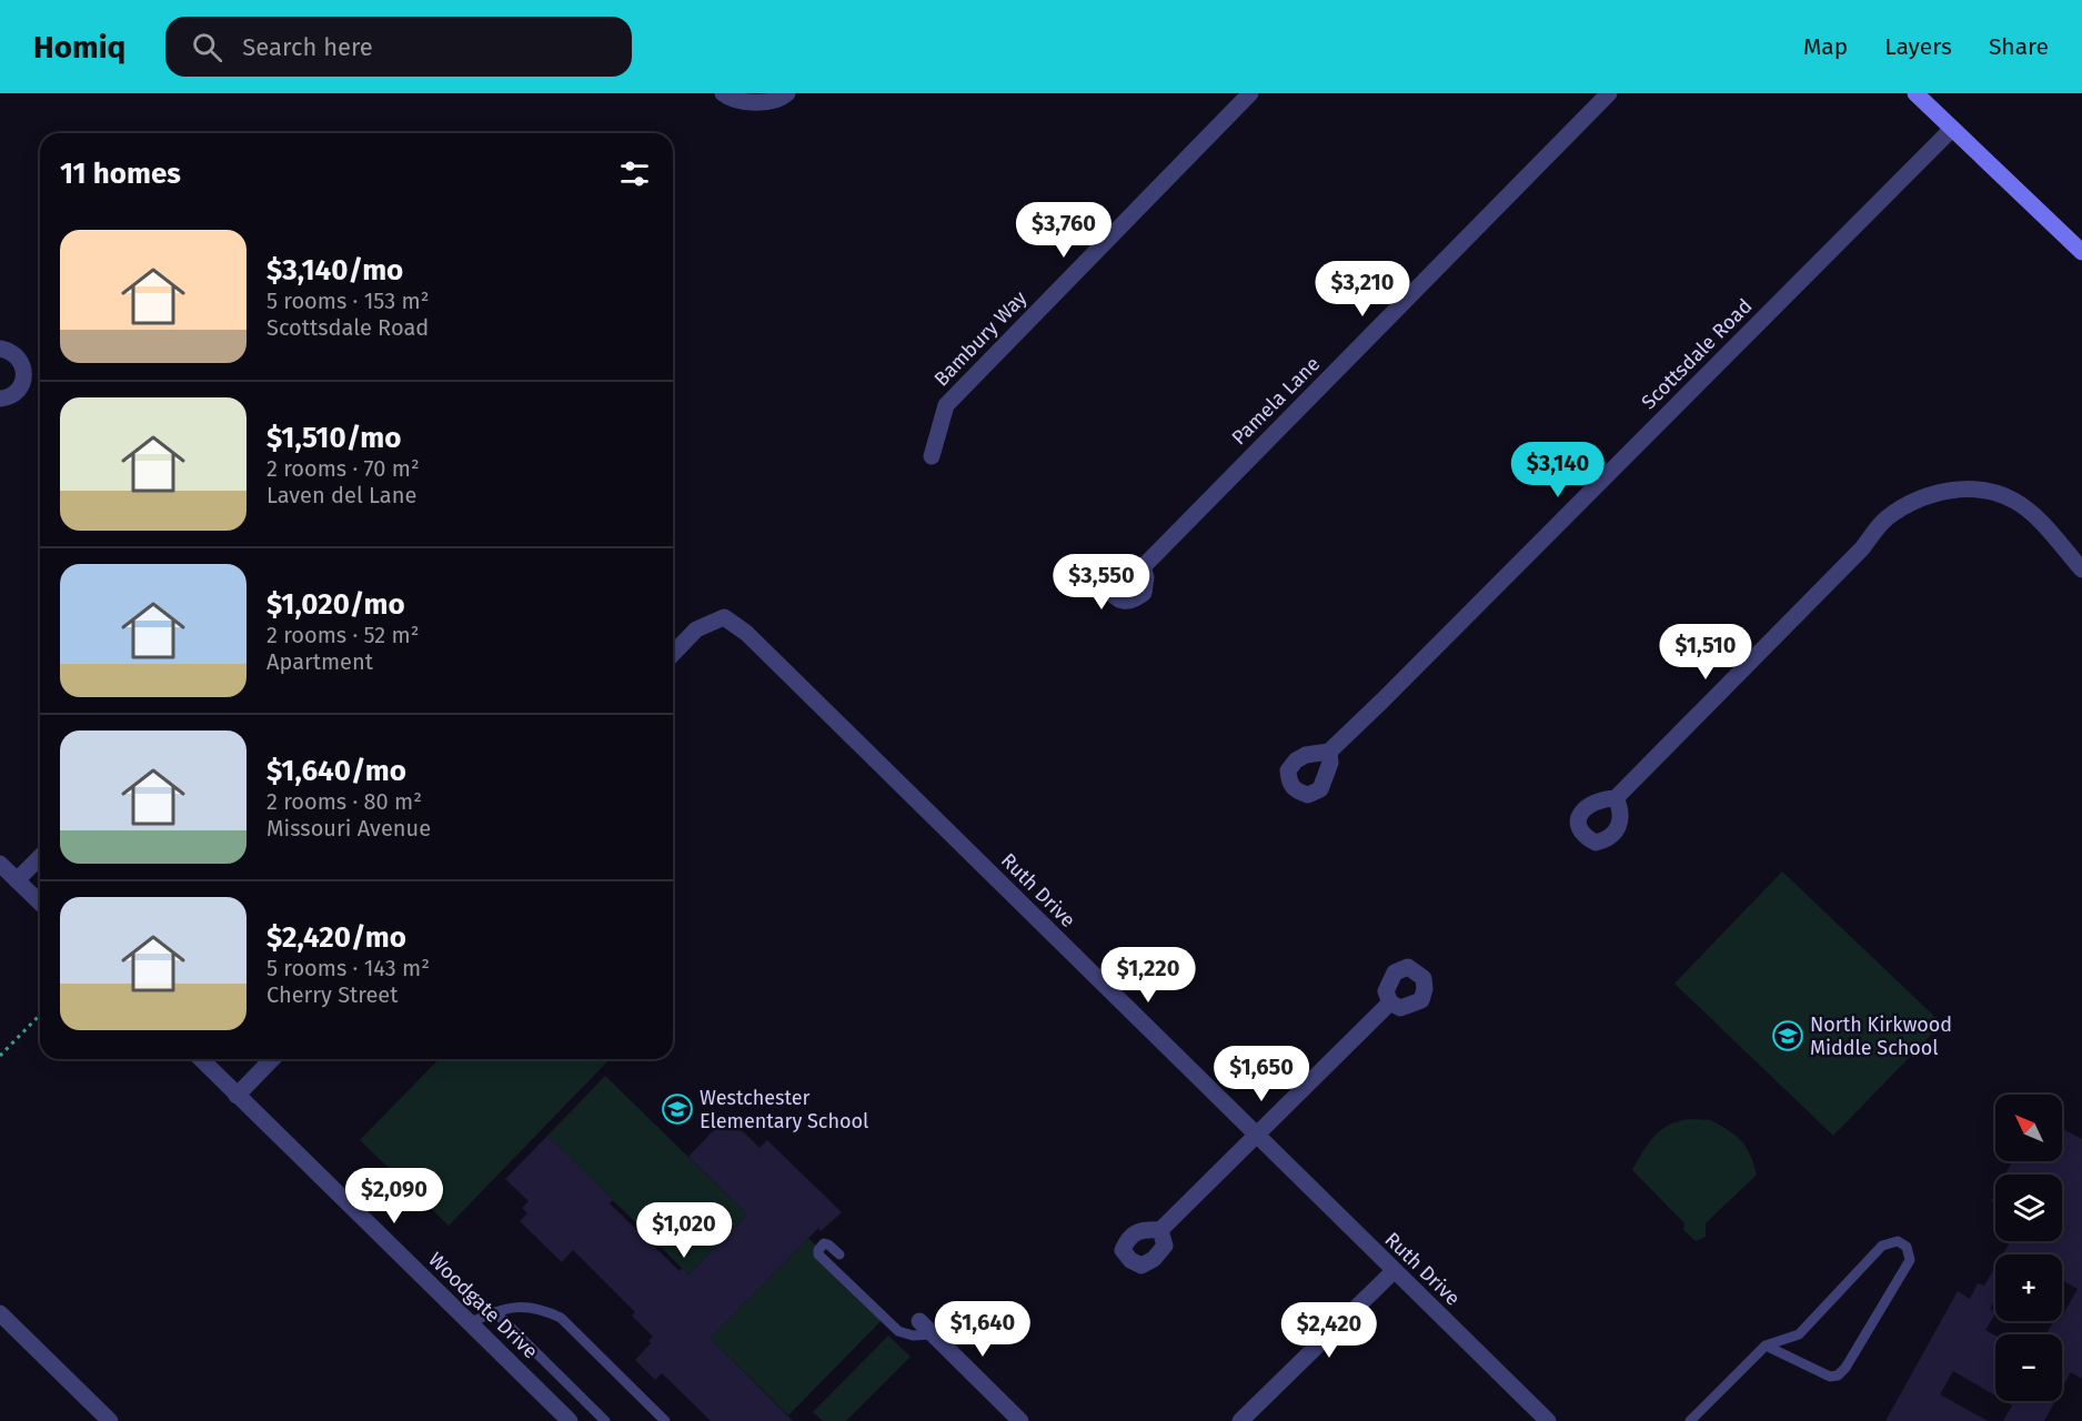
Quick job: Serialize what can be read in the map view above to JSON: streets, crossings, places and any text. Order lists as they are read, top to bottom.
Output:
{
  "streets": {
    "street": [
      "Bambury Way",
      "Scottsdale Road",
      "Pamela Lane",
      "Ruth Drive",
      "Woodgate Drive"
    ]
  },
  "places": {
    "school or university": ["North Kirkwood Middle School", "Westchester Elementary School"]
  },
  "north": "top left",
  "page": {
    "header": "Homiq",
    "search": "Search here",
    "nav": ["Map", "Layers", "Share"],
    "heading": "11 homes",
    "price": [
      "$3,760",
      "$3,210",
      "$3,140",
      "$3,550",
      "$1,510",
      "$1,220",
      "$1,650",
      "$2,090",
      "$1,020",
      "$1,640",
      "$2,420"
    ],
    "list": [
      {
        "name": "$3,140/mo",
        "note": "5 rooms · 153 m² · Scottsdale Road"
      },
      {
        "name": "$1,510/mo",
        "note": "2 rooms · 70 m² · Laven del Lane"
      },
      {
        "name": "$1,020/mo",
        "note": "2 rooms · 52 m² · Apartment"
      },
      {
        "name": "$1,640/mo",
        "note": "2 rooms · 80 m² · Missouri Avenue"
      },
      {
        "name": "$2,420/mo",
        "note": "5 rooms · 143 m² · Cherry Street"
      }
    ],
    "map_buttons": ["+", "−"]
  }
}
